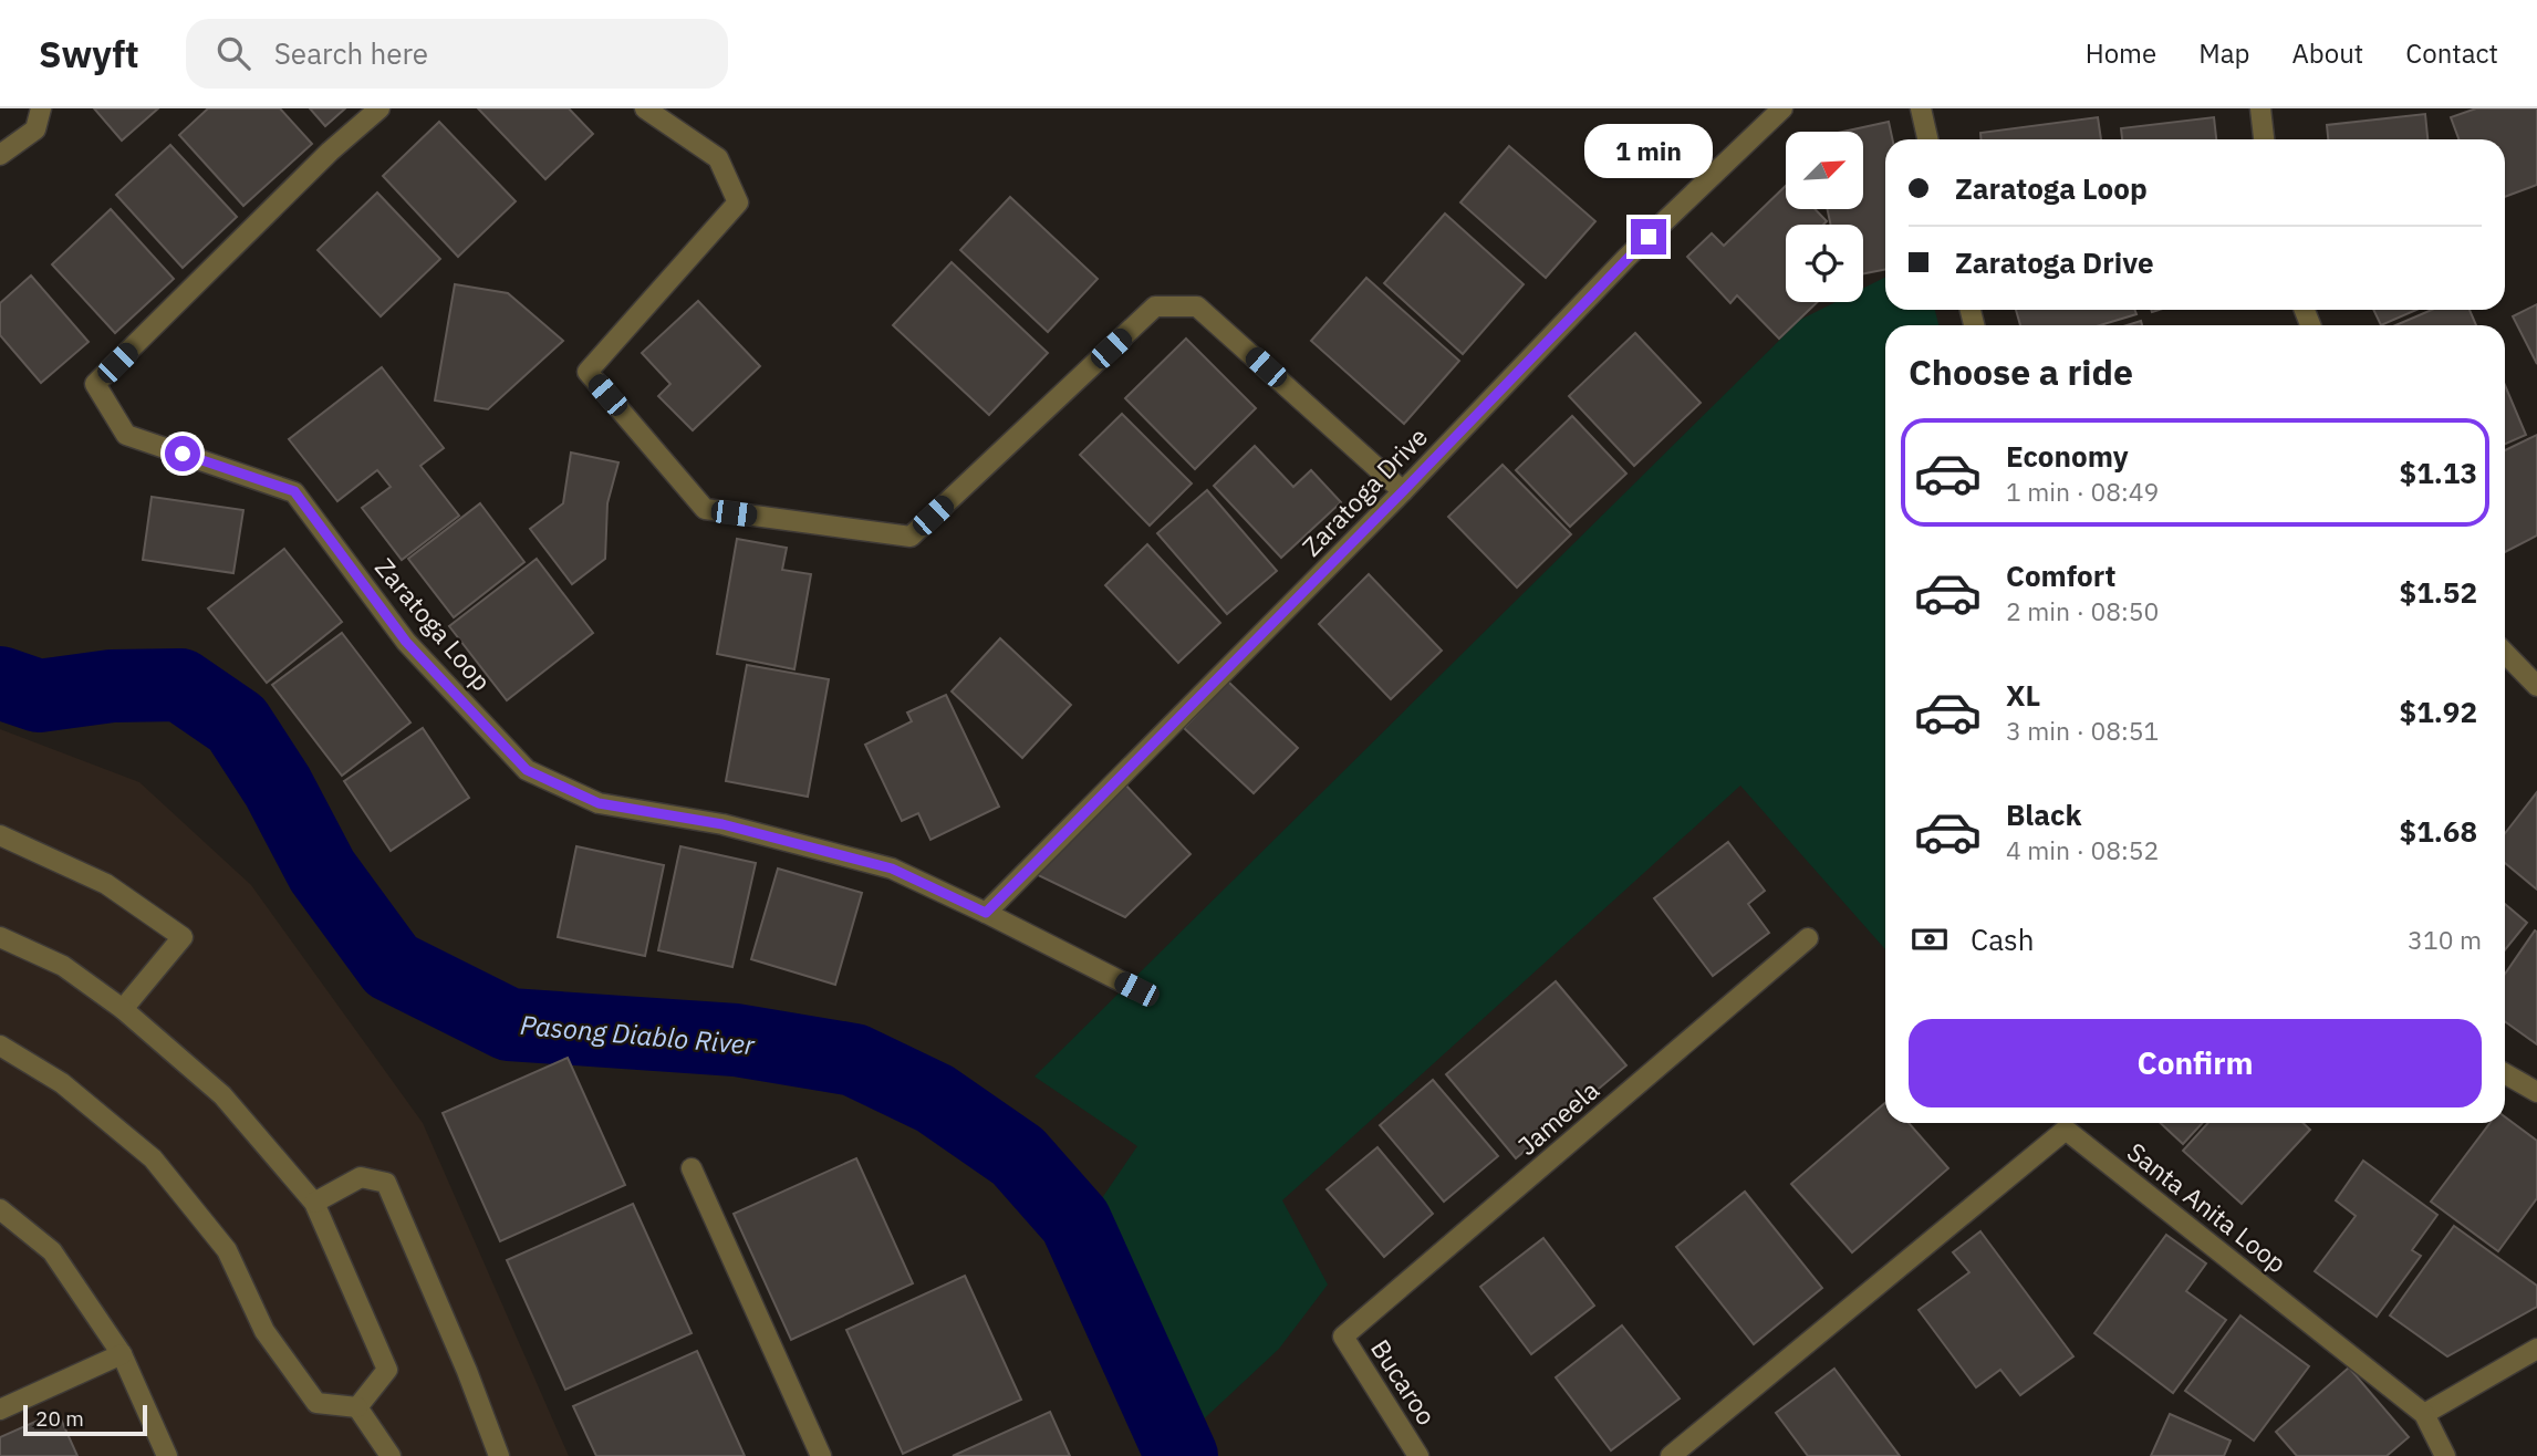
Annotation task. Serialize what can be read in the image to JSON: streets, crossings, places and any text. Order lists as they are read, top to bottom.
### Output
{
  "streets": {
    "street": [
      "Zaratoga Drive",
      "Zaratoga Loop",
      "Jameela",
      "Santa Anita Loop",
      "Bucaroo"
    ]
  },
  "crossings": [
    ["Zaratoga Drive", "Zaratoga Loop"],
    ["Jameela", "Bucaroo"]
  ],
  "water": ["Pasong Diablo River"],
  "scale_bar": "20 m",
  "north": "top right",
  "page": {
    "header": "Swyft",
    "search": "Search here",
    "nav": [
      "Home",
      "Map",
      "About",
      "Contact"
    ],
    "bubble": "1 min",
    "banner": ["Zaratoga Loop", "Zaratoga Drive"],
    "heading": "Choose a ride",
    "list": [
      {
        "name": "Economy",
        "note": "1 min · 08:49",
        "value": "$1.13"
      },
      {
        "name": "Comfort",
        "note": "2 min · 08:50",
        "value": "$1.52"
      },
      {
        "name": "XL",
        "note": "3 min · 08:51",
        "value": "$1.92"
      },
      {
        "name": "Black",
        "note": "4 min · 08:52",
        "value": "$1.68"
      }
    ],
    "pay": ["Cash", "310 m"],
    "buttons": "Confirm",
    "scale": "20 m"
  }
}
